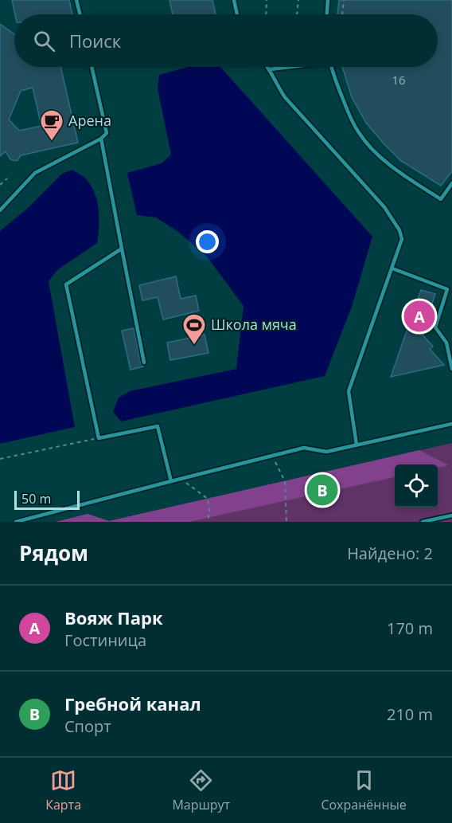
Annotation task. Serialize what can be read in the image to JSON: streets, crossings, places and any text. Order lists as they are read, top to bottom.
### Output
{
  "places": {
    "cafe": ["Арена"],
    "sports": ["Школа мяча"]
  },
  "house_numbers": ["16"],
  "scale_bar": "50 m",
  "page": {
    "search": "Поиск",
    "pins": ["A", "B"],
    "scale": "50 m",
    "heading": ["Рядом", "Найдено: 2"],
    "list": [
      {
        "mark": "A",
        "name": "Вояж Парк",
        "note": "Гостиница",
        "value": "170 m"
      },
      {
        "mark": "B",
        "name": "Гребной канал",
        "note": "Спорт",
        "value": "210 m"
      }
    ],
    "nav": ["Карта", "Маршрут", "Сохранённые"]
  }
}
